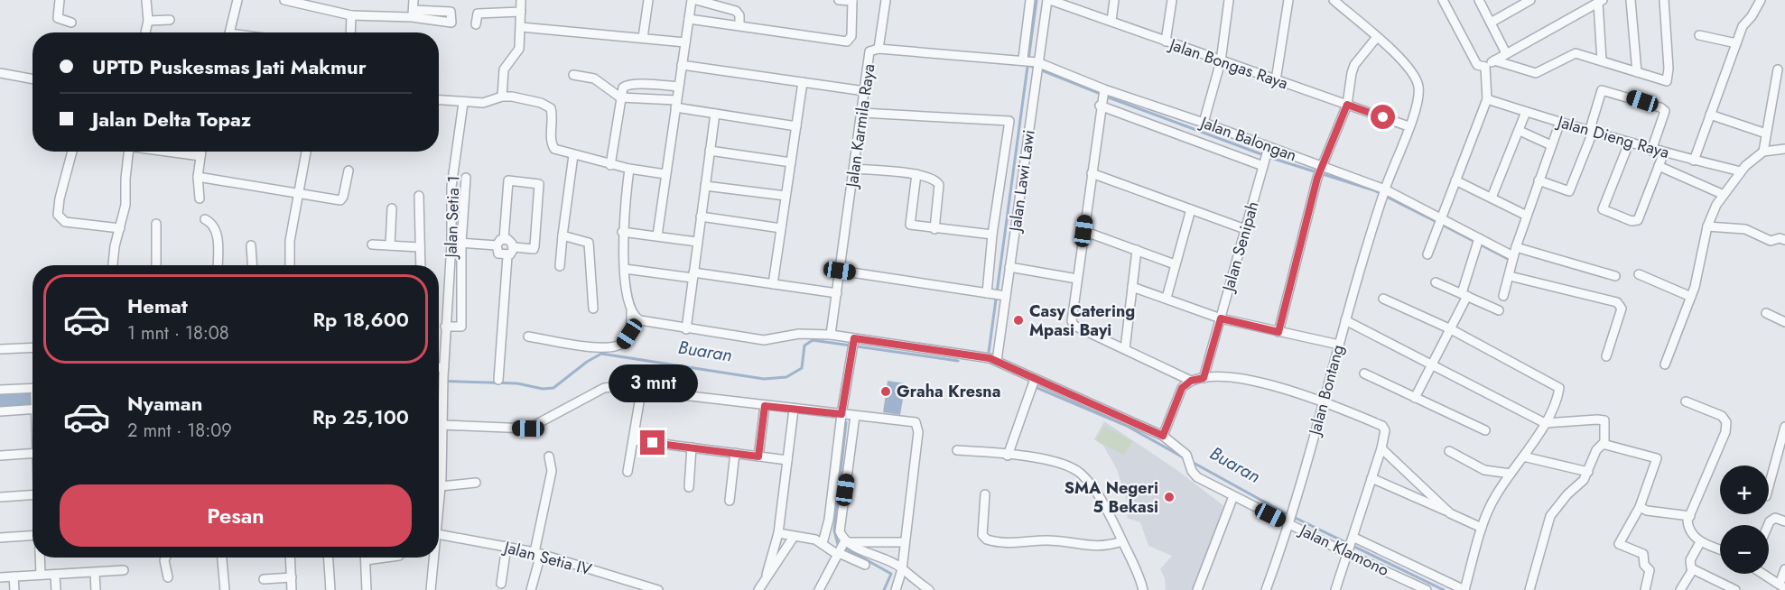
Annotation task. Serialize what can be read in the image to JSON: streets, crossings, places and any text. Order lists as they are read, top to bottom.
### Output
{
  "streets": {
    "street": [
      "Jalan Bongas Raya",
      "Jalan Karmila Raya",
      "Jalan Dieng Raya",
      "Jalan Balongan",
      "Jalan Lawi Lawi",
      "Jalan Setia 1",
      "Jalan Senipah",
      "Jalan Bontang",
      "Jalan Klamono",
      "Jalan Setia IV"
    ]
  },
  "crossings": [
    ["Jalan Bongas Raya", "Jalan Lawi Lawi"],
    ["Jalan Bongas Raya", "Jalan Bontang"],
    ["Jalan Karmila Raya", "Jalan Balongan"],
    ["Jalan Karmila Raya", "Jalan Lawi Lawi"],
    ["Jalan Karmila Raya", "Jalan Klamono"],
    ["Jalan Balongan", "Jalan Lawi Lawi"],
    ["Jalan Balongan", "Jalan Senipah"],
    ["Jalan Balongan", "Jalan Bontang"],
    ["Jalan Lawi Lawi", "Jalan Klamono"],
    ["Jalan Bontang", "Jalan Klamono"]
  ],
  "water": ["Buaran"],
  "places": ["Casy Catering Mpasi Bayi", "Graha Kresna", "SMA Negeri 5 Bekasi"],
  "page": {
    "banner": ["UPTD Puskesmas Jati Makmur", "Jalan Delta Topaz"],
    "list": [
      {
        "name": "Hemat",
        "note": "1 mnt · 18:08",
        "value": "Rp 18,600"
      },
      {
        "name": "Nyaman",
        "note": "2 mnt · 18:09",
        "value": "Rp 25,100"
      }
    ],
    "bubble": "3 mnt",
    "map_buttons": ["+", "−"],
    "buttons": "Pesan"
  }
}
